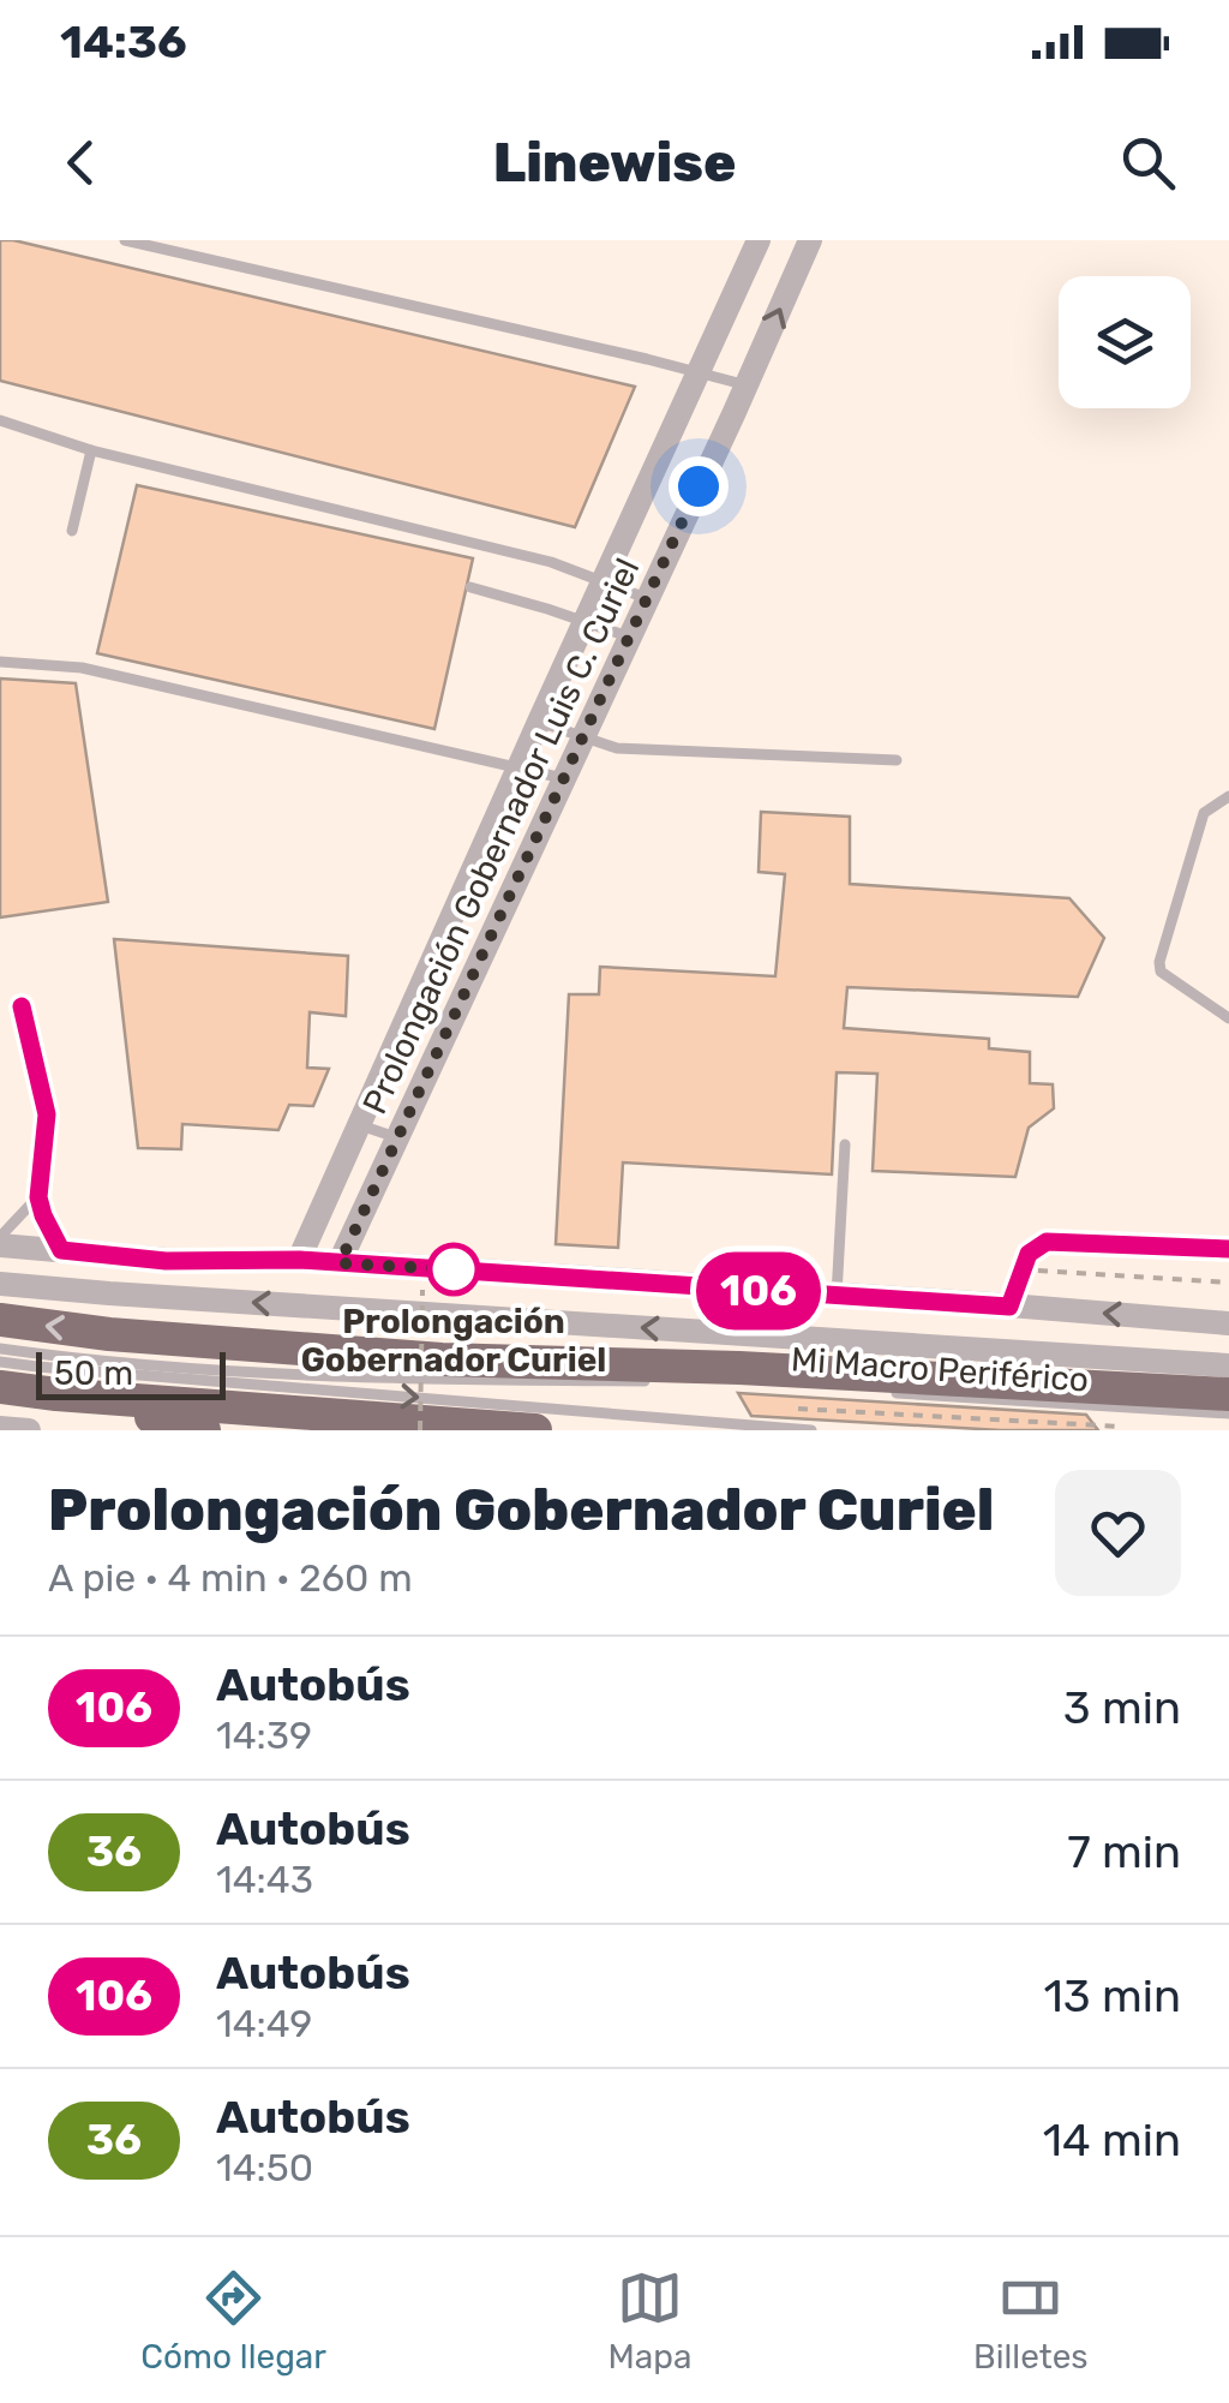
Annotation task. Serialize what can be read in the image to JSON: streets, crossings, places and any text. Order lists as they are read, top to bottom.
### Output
{
  "streets": {
    "street": ["Prolongación Gobernador Luis C. Curiel"],
    "lane": ["Mi Macro Periférico"]
  },
  "places": ["Prolongación Gobernador Curiel"],
  "lines": ["bus line 106"],
  "scale_bar": "50 m",
  "page": {
    "status": "14:36",
    "header": "Linewise",
    "on_map": "106",
    "scale": "50 m",
    "heading": ["Prolongación Gobernador Curiel", "A pie · 4 min · 260 m"],
    "list": [
      {
        "mark": "106",
        "name": "Autobús",
        "note": "14:39",
        "value": "3 min"
      },
      {
        "mark": "36",
        "name": "Autobús",
        "note": "14:43",
        "value": "7 min"
      },
      {
        "mark": "106",
        "name": "Autobús",
        "note": "14:49",
        "value": "13 min"
      },
      {
        "mark": "36",
        "name": "Autobús",
        "note": "14:50",
        "value": "14 min"
      }
    ],
    "tabs": ["Cómo llegar", "Mapa", "Billetes"]
  }
}
